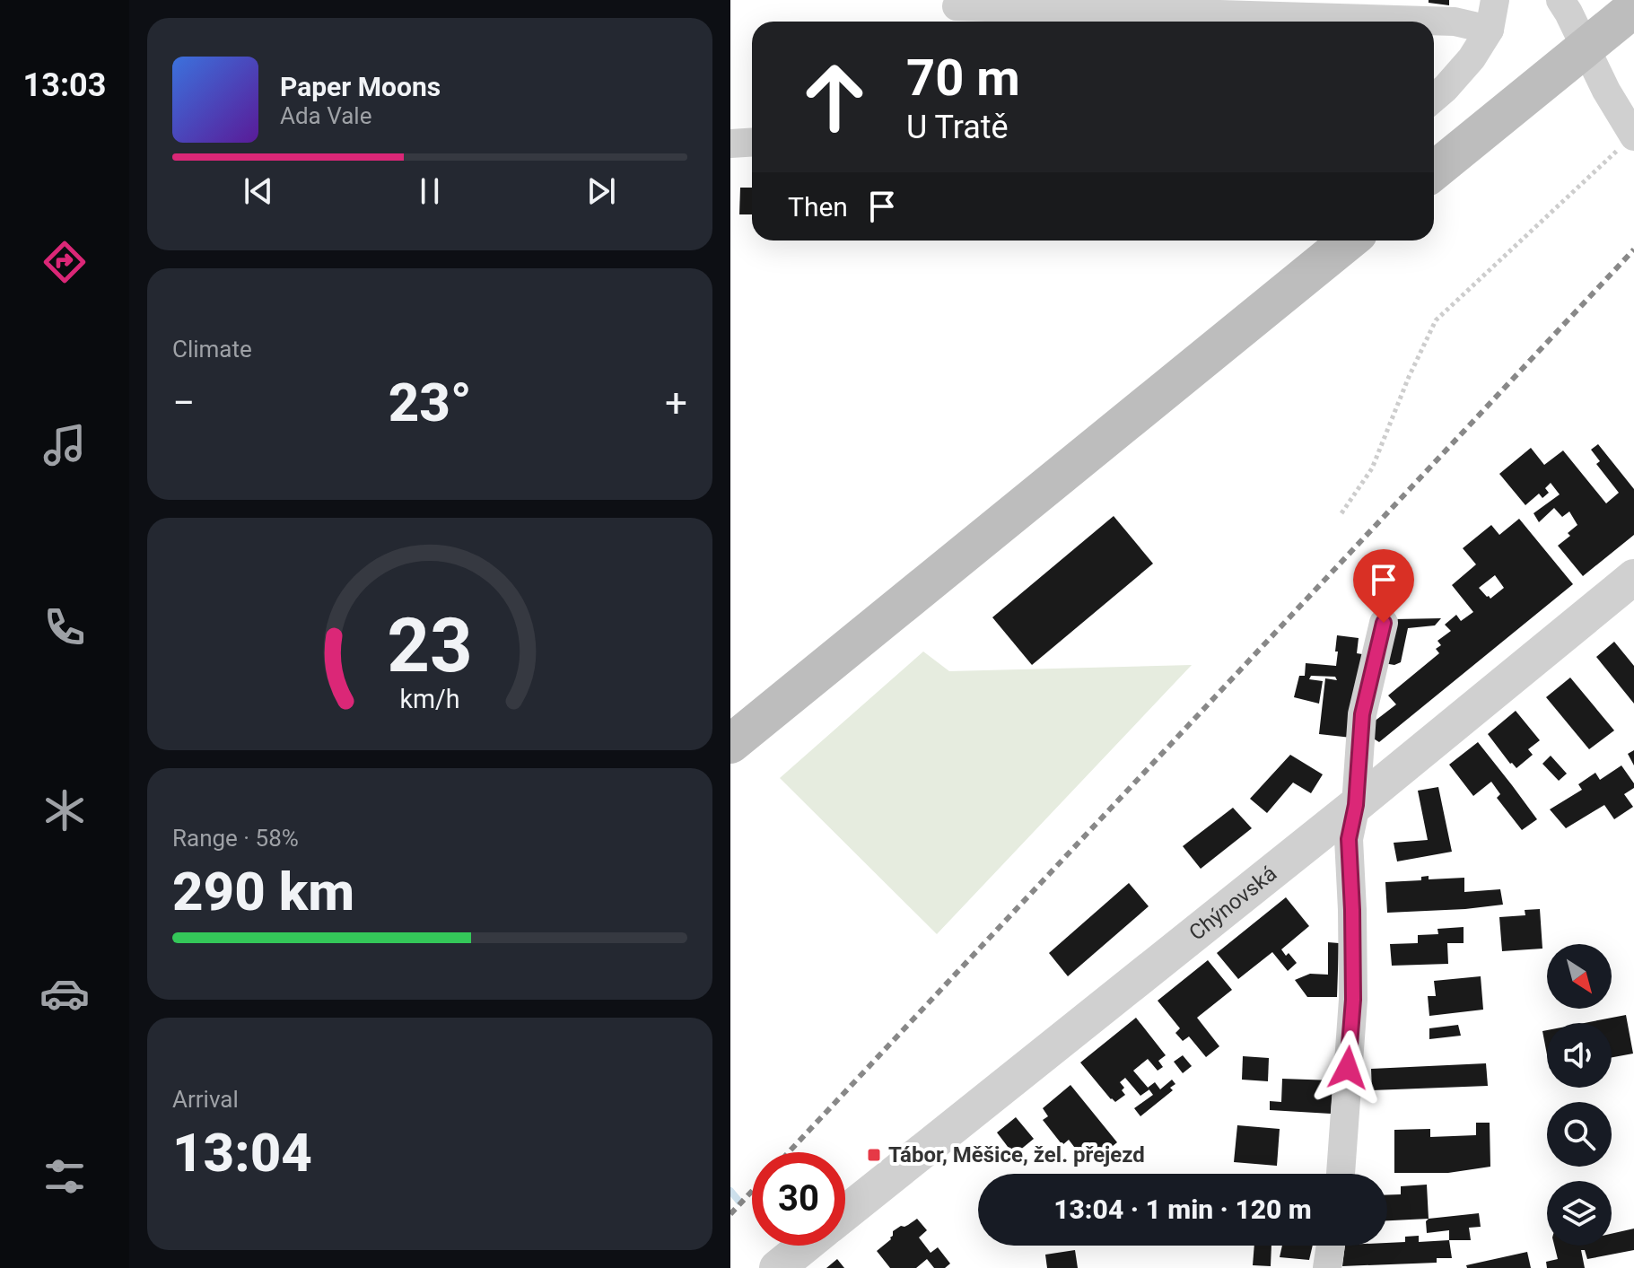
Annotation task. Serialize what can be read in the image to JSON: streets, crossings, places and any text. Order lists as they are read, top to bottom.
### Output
{
  "streets": {
    "street": ["Chýnovská"]
  },
  "places": {
    "transit": ["Tábor, Měšice, žel. přejezd"]
  },
  "north": "bottom right",
  "page": {
    "tabs": "13:03",
    "turn": ["70 m", "U Tratě"],
    "song": ["Paper Moons", "Ada Vale"],
    "then": "Then",
    "tile": [
      "Climate",
      ["Range · 58%", "290 km"],
      ["Arrival", "13:04"]
    ],
    "heat": ["−", "23°", "+"],
    "limit": "30",
    "trip": "13:04 · 1 min · 120 m",
    "gauge": ["23", "km/h"]
  }
}
